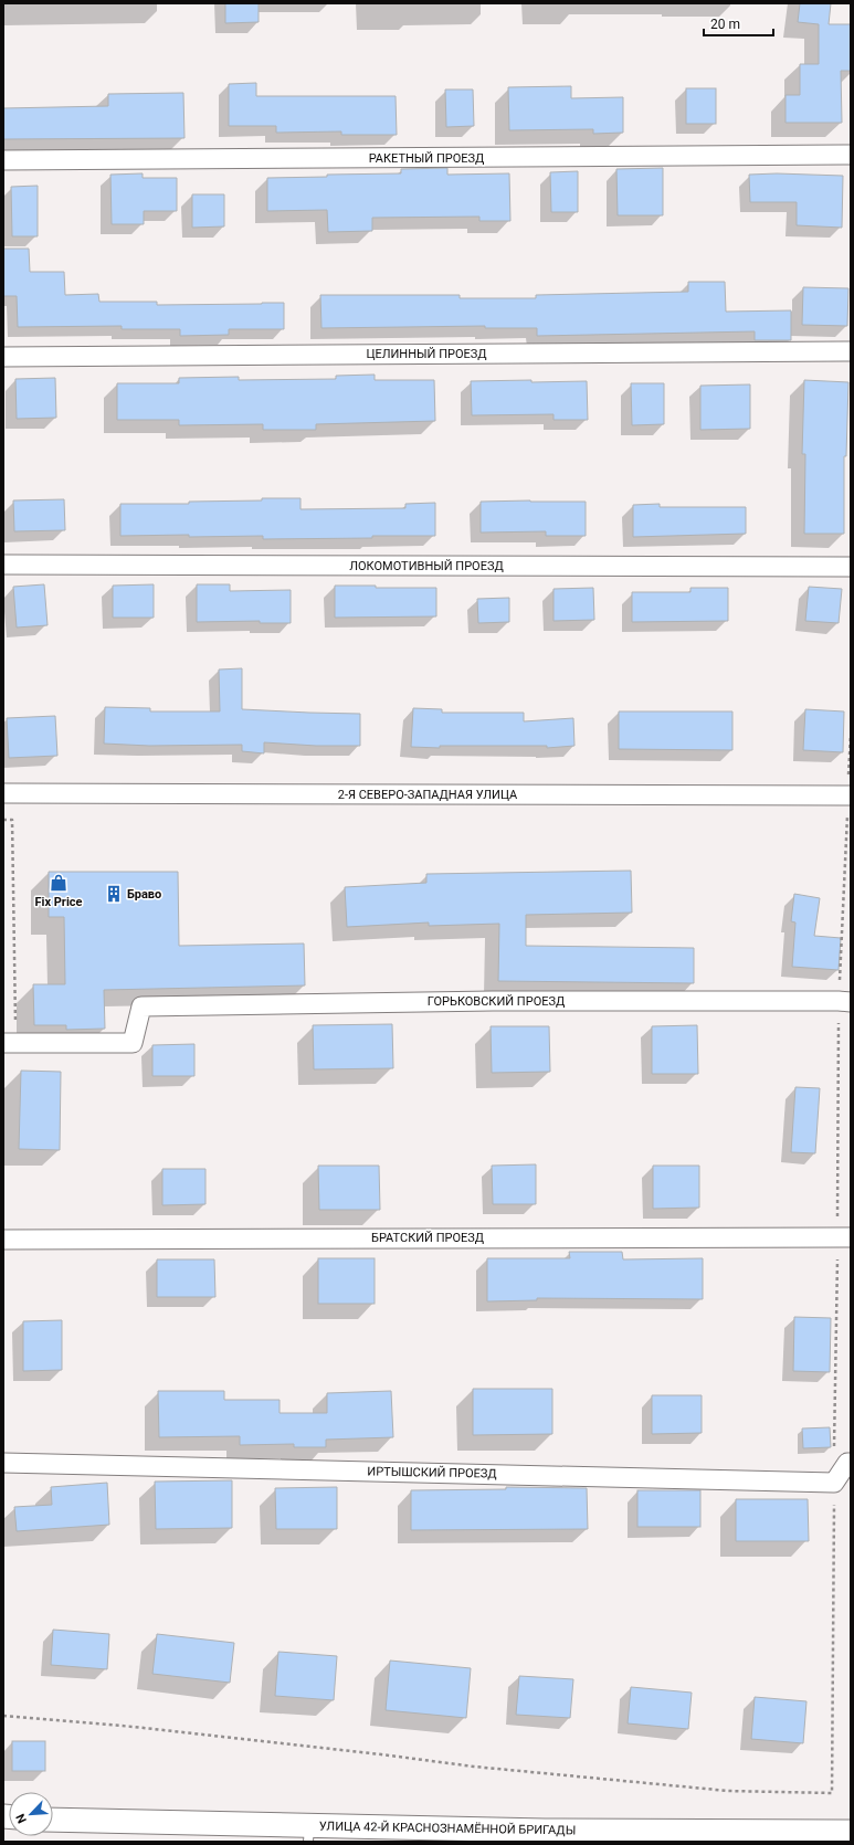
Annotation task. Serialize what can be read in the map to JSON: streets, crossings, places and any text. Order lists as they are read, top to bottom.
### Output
{
  "streets": {
    "street": [
      "РАКЕТНЫЙ ПРОЕЗД",
      "ЦЕЛИННЫЙ ПРОЕЗД",
      "ЛОКОМОТИВНЫЙ ПРОЕЗД",
      "2-Я СЕВЕРО-ЗАПАДНАЯ УЛИЦА",
      "ГОРЬКОВСКИЙ ПРОЕЗД",
      "БРАТСКИЙ ПРОЕЗД",
      "ИРТЫШСКИЙ ПРОЕЗД",
      "УЛИЦА 42-Й КРАСНОЗНАМЁННОЙ БРИГАДЫ"
    ]
  },
  "places": {
    "shop": ["Fix Price"],
    "building": ["Браво"]
  },
  "scale_bar": "20 m",
  "north": "bottom left"
}
